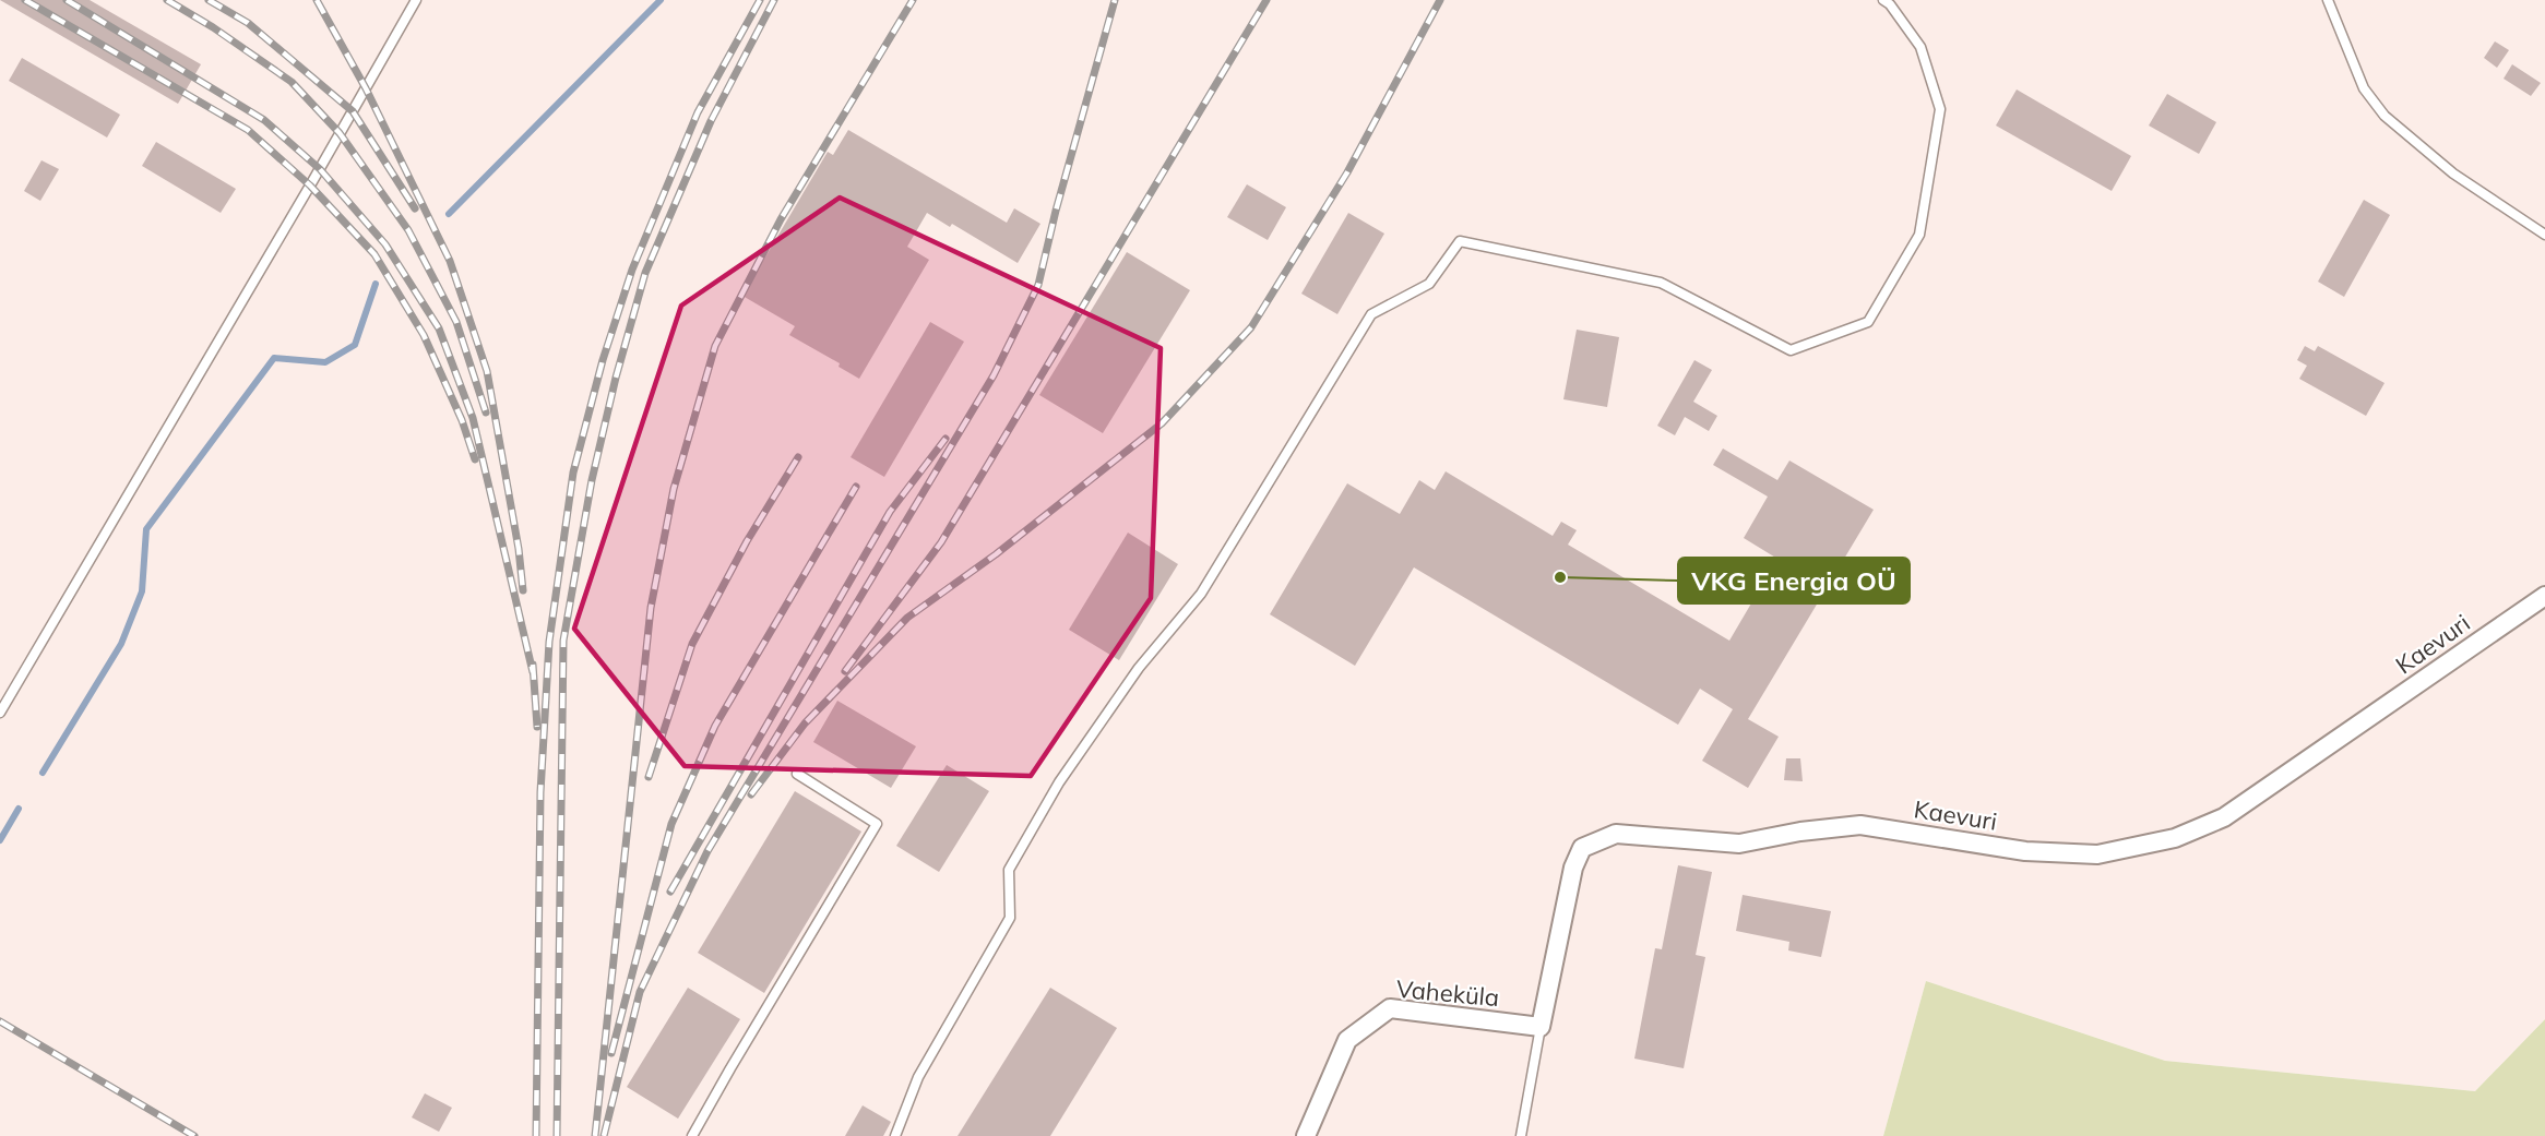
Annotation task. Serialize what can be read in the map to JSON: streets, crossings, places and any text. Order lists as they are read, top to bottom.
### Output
{
  "streets": {
    "street": ["Kaevuri", "Vaheküla"]
  },
  "crossings": [
    ["Kaevuri", "Vaheküla"]
  ],
  "places": ["VKG Energia OÜ"]
}
